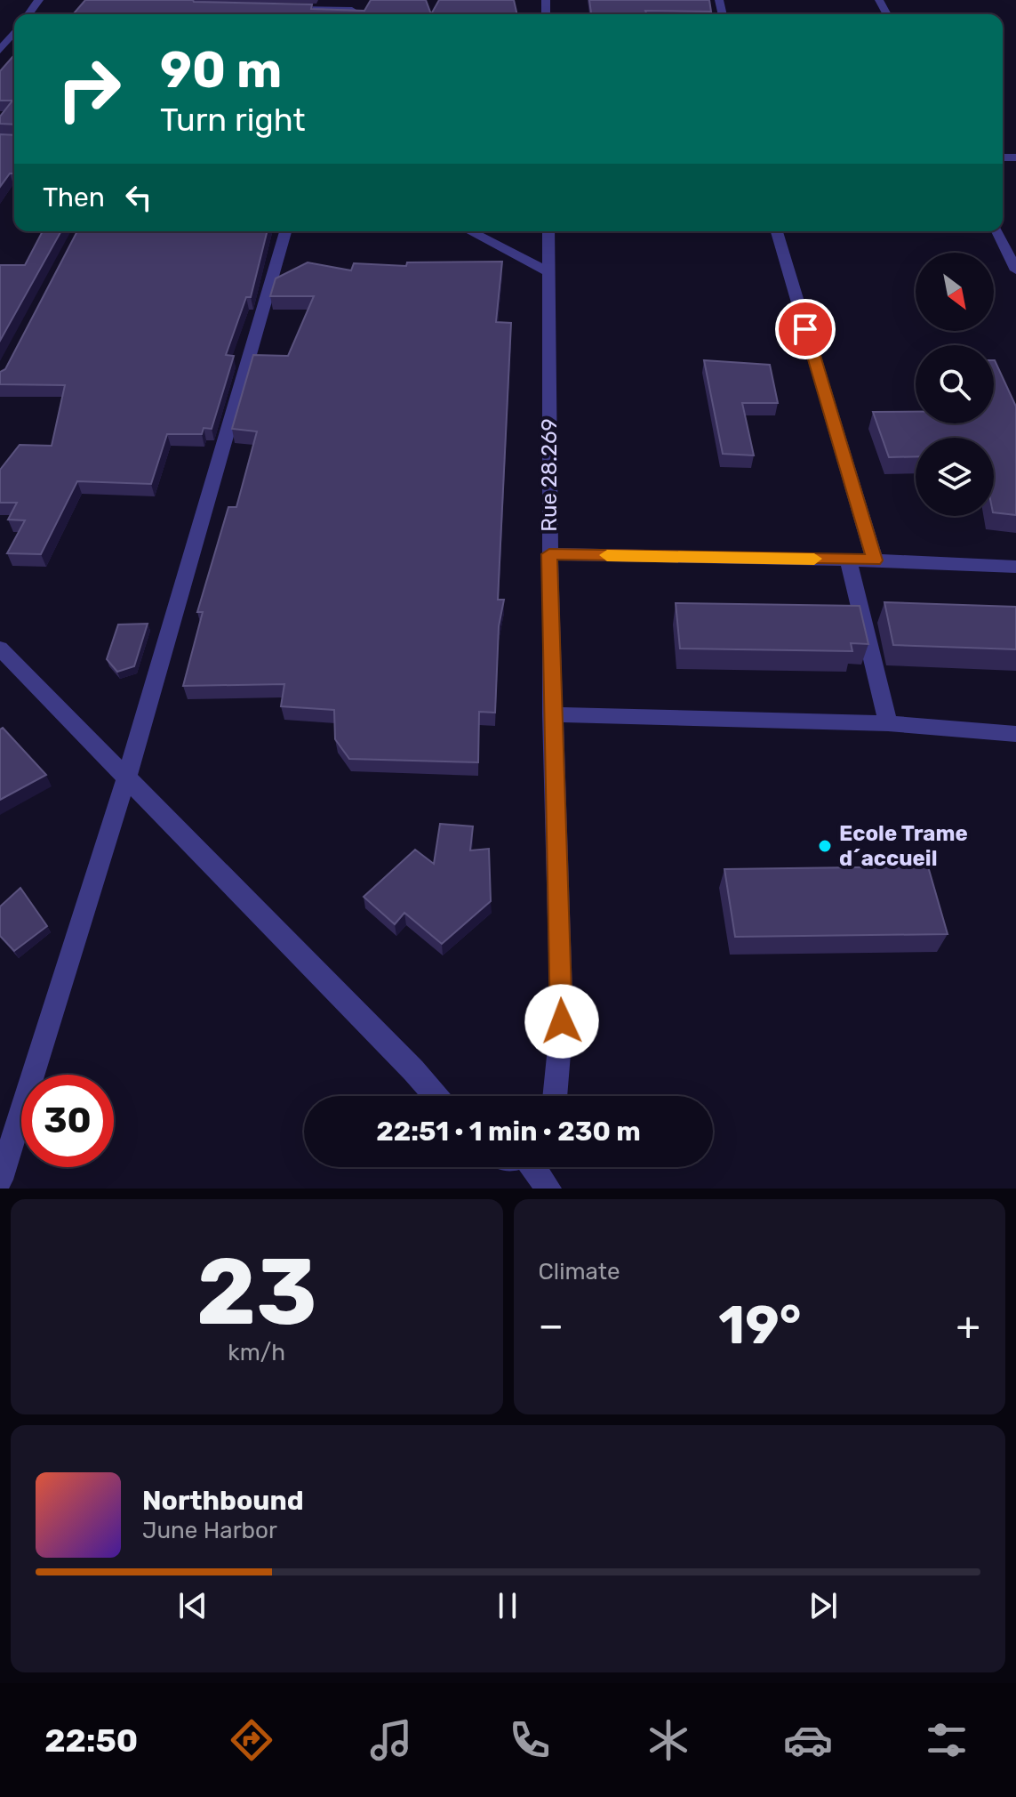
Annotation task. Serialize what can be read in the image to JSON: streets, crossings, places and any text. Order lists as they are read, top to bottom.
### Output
{
  "streets": {
    "street": ["Rue 28.269"]
  },
  "places": ["Ecole Trame d´accueil"],
  "north": "bottom right",
  "page": {
    "turn": ["90 m", "Turn right"],
    "then": "Then",
    "limit": "30",
    "trip": "22:51 · 1 min · 230 m",
    "tile": [
      ["23", "km/h"],
      "Climate"
    ],
    "heat": ["−", "19°", "+"],
    "song": ["Northbound", "June Harbor"],
    "tabs": "22:50"
  }
}
